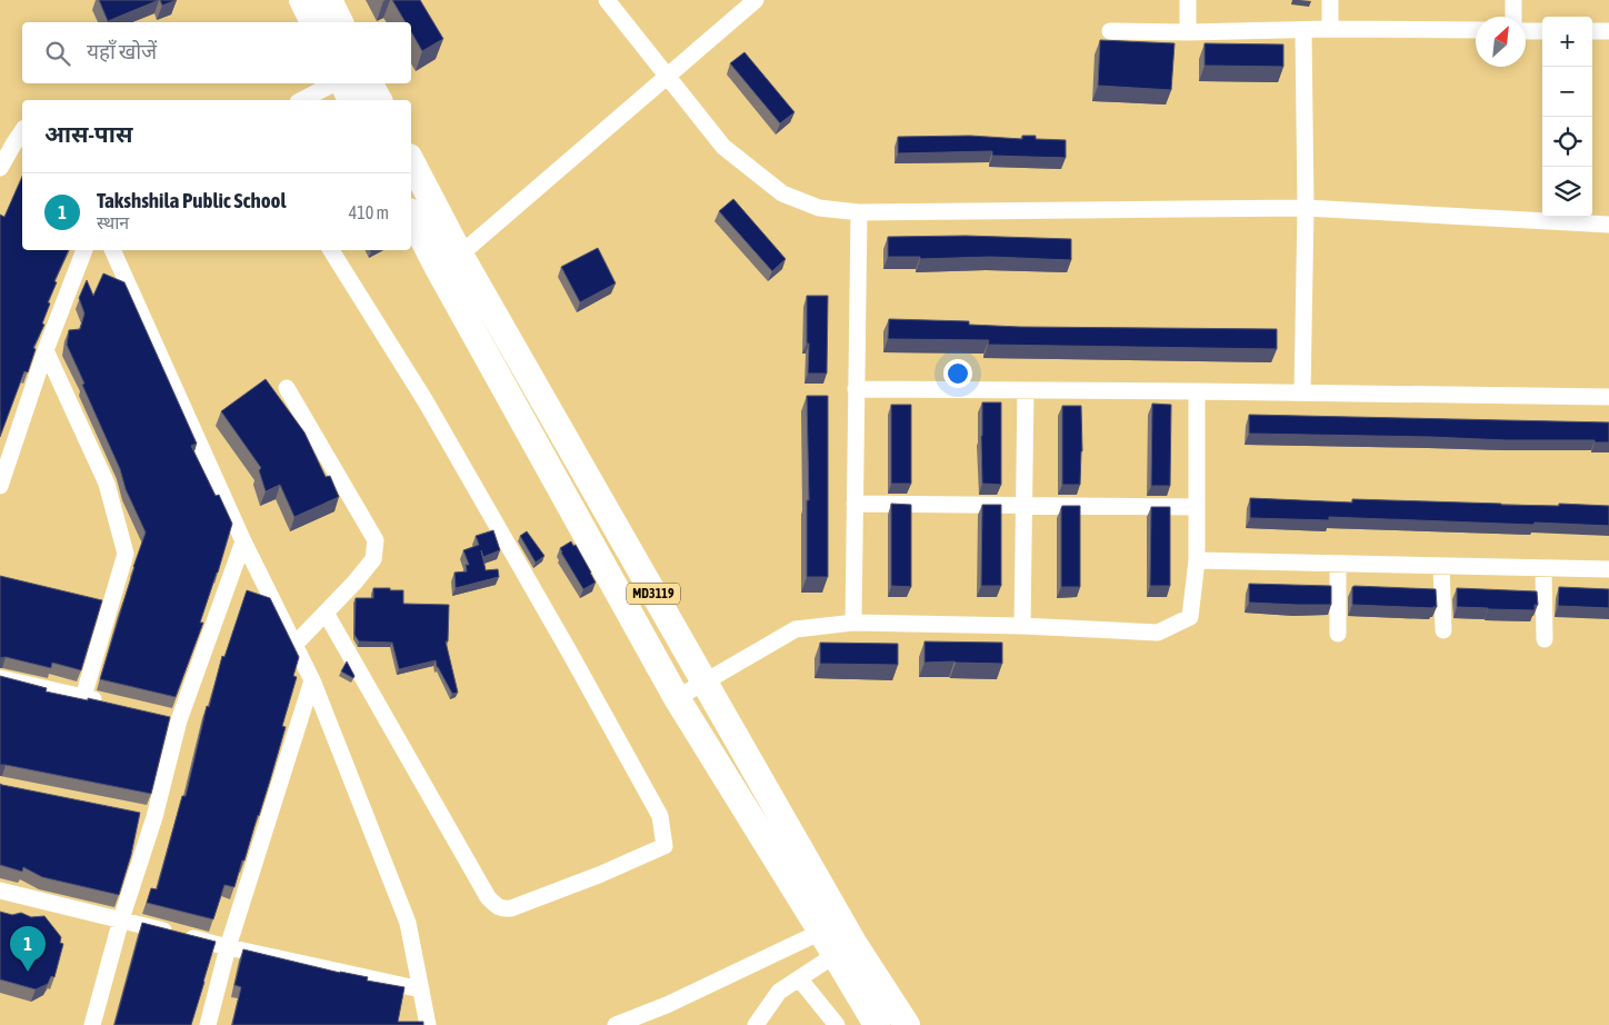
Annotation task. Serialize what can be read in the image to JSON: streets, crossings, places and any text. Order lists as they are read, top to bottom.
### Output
{
  "streets": {
    "main road": ["MD3119"]
  },
  "north": "top right",
  "page": {
    "map_buttons": ["+", "−"],
    "search": "यहाँ खोजें",
    "heading": "आस-पास",
    "list": [
      {
        "mark": "1",
        "name": "Takshshila Public School",
        "note": "स्थान",
        "value": "410 m"
      }
    ],
    "pins": "1"
  }
}
